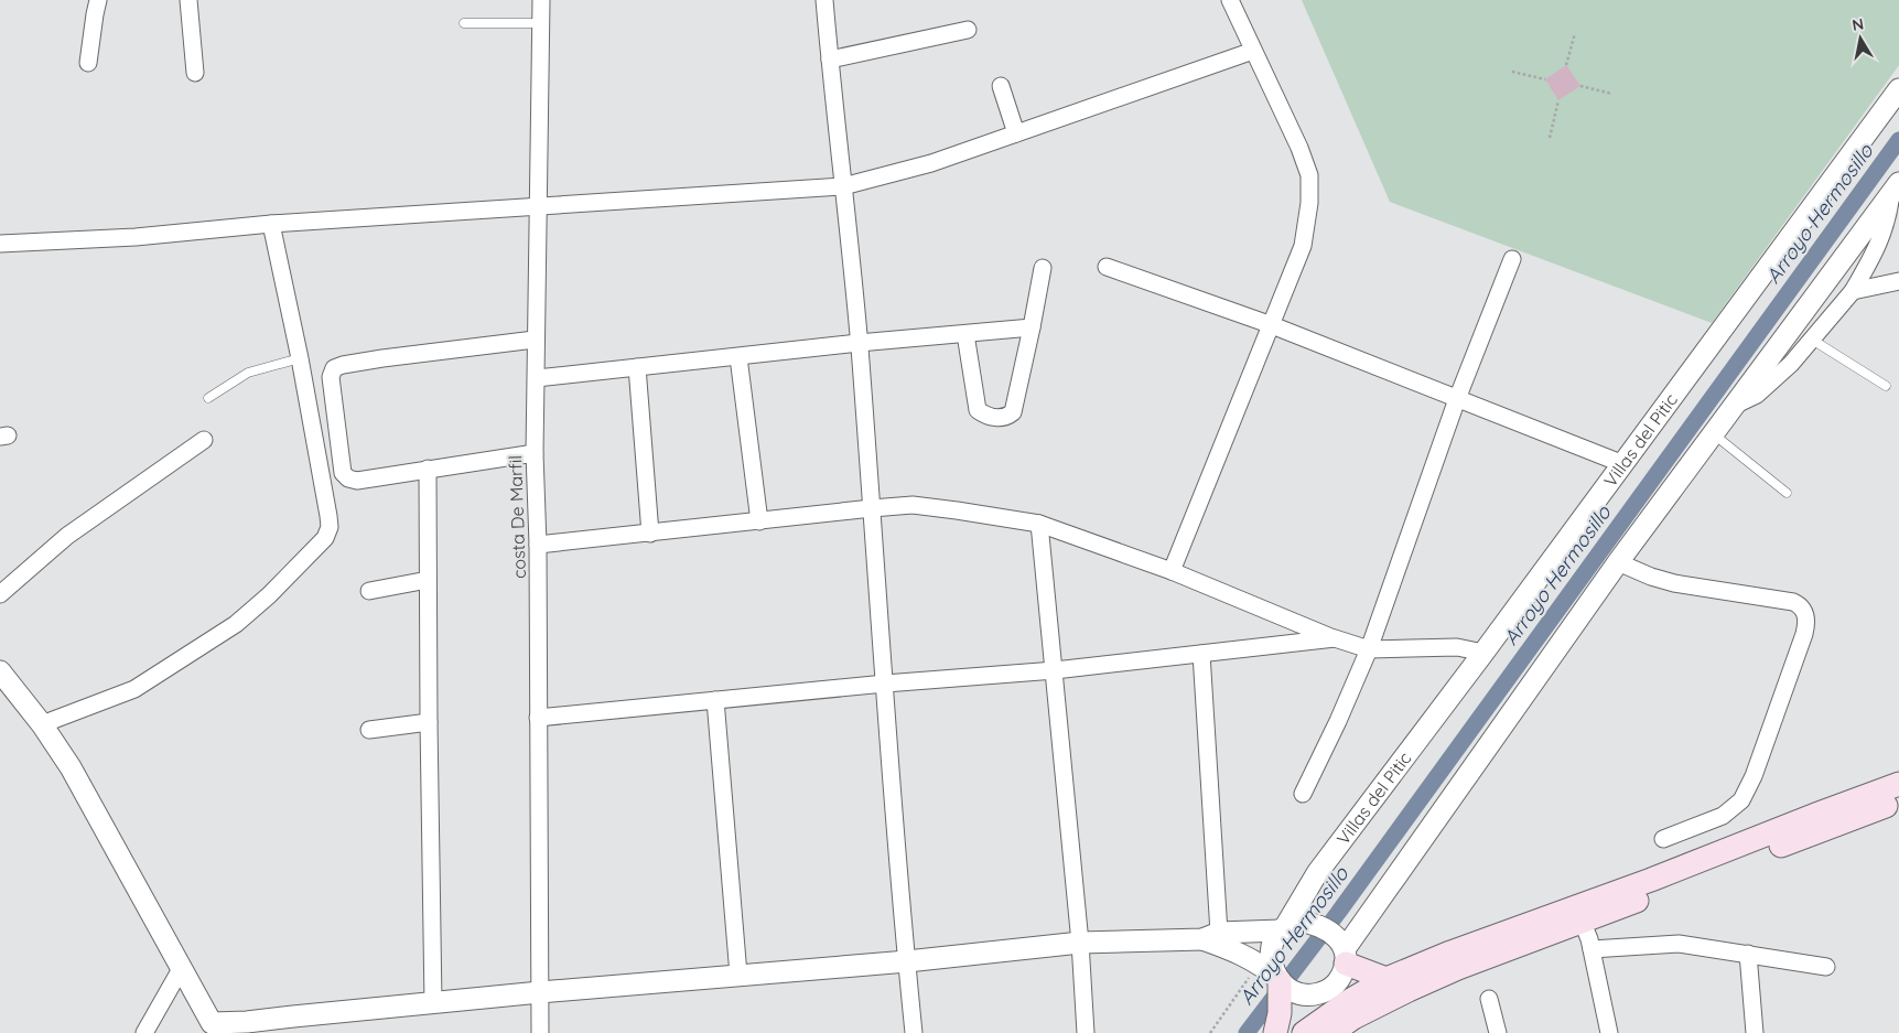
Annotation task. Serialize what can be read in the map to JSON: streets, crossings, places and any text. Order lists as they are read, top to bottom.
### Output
{
  "streets": {
    "street": ["Villas del Pitic", "costa De Marfil"]
  },
  "water": ["Arroyo Hermosillo"],
  "north": "top"
}
